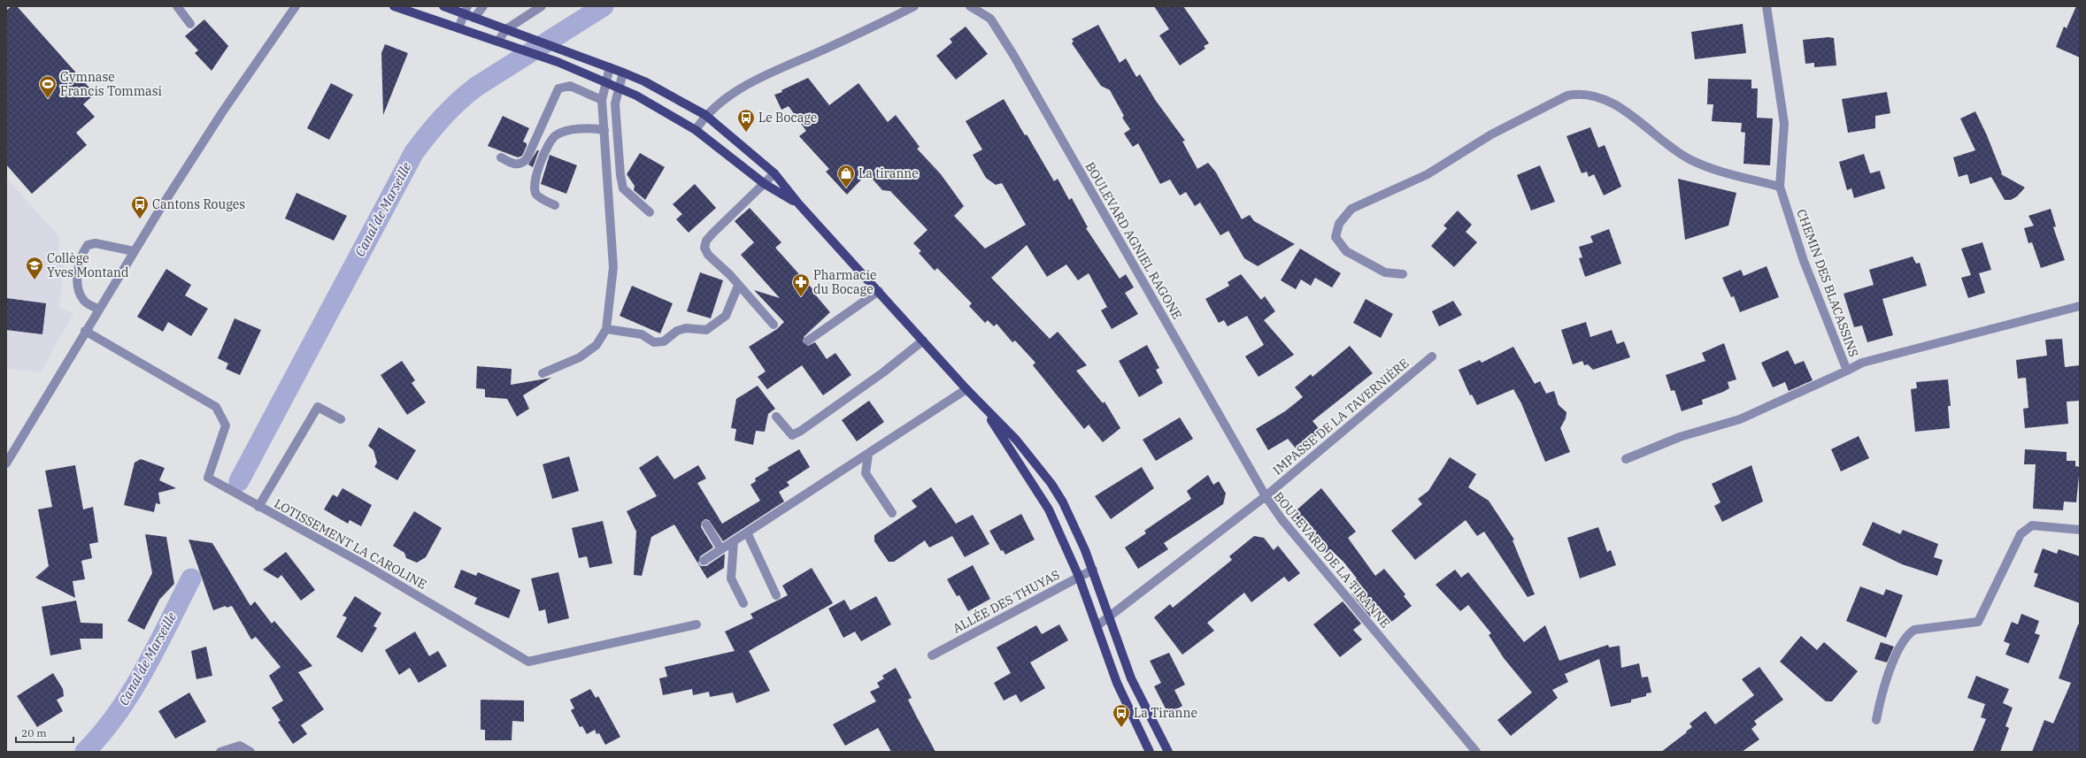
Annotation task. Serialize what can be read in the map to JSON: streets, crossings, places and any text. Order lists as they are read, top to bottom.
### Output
{
  "streets": {
    "street": [
      "BOULEVARD AGNIEL RAGONE",
      "CHEMIN DES BLACASSINS",
      "IMPASSE DE LA TAVERNIÈRE",
      "LOTISSEMENT LA CAROLINE",
      "BOULEVARD DE LA TIRANNE",
      "ALLÉE DES THUYAS"
    ]
  },
  "crossings": [
    ["BOULEVARD AGNIEL RAGONE", "IMPASSE DE LA TAVERNIÈRE"],
    ["BOULEVARD AGNIEL RAGONE", "BOULEVARD DE LA TIRANNE"],
    ["IMPASSE DE LA TAVERNIÈRE", "BOULEVARD DE LA TIRANNE"]
  ],
  "water": ["Canal de Marseille"],
  "places": {
    "sports": ["Gymnase Francis Tommasi"],
    "bus stop": ["Le Bocage", "Cantons Rouges", "La Tiranne"],
    "shop": ["La tiranne"],
    "school or university": ["Collège Yves Montand"],
    "pharmacy": ["Pharmacie du Bocage"]
  },
  "scale_bar": "20 m"
}
